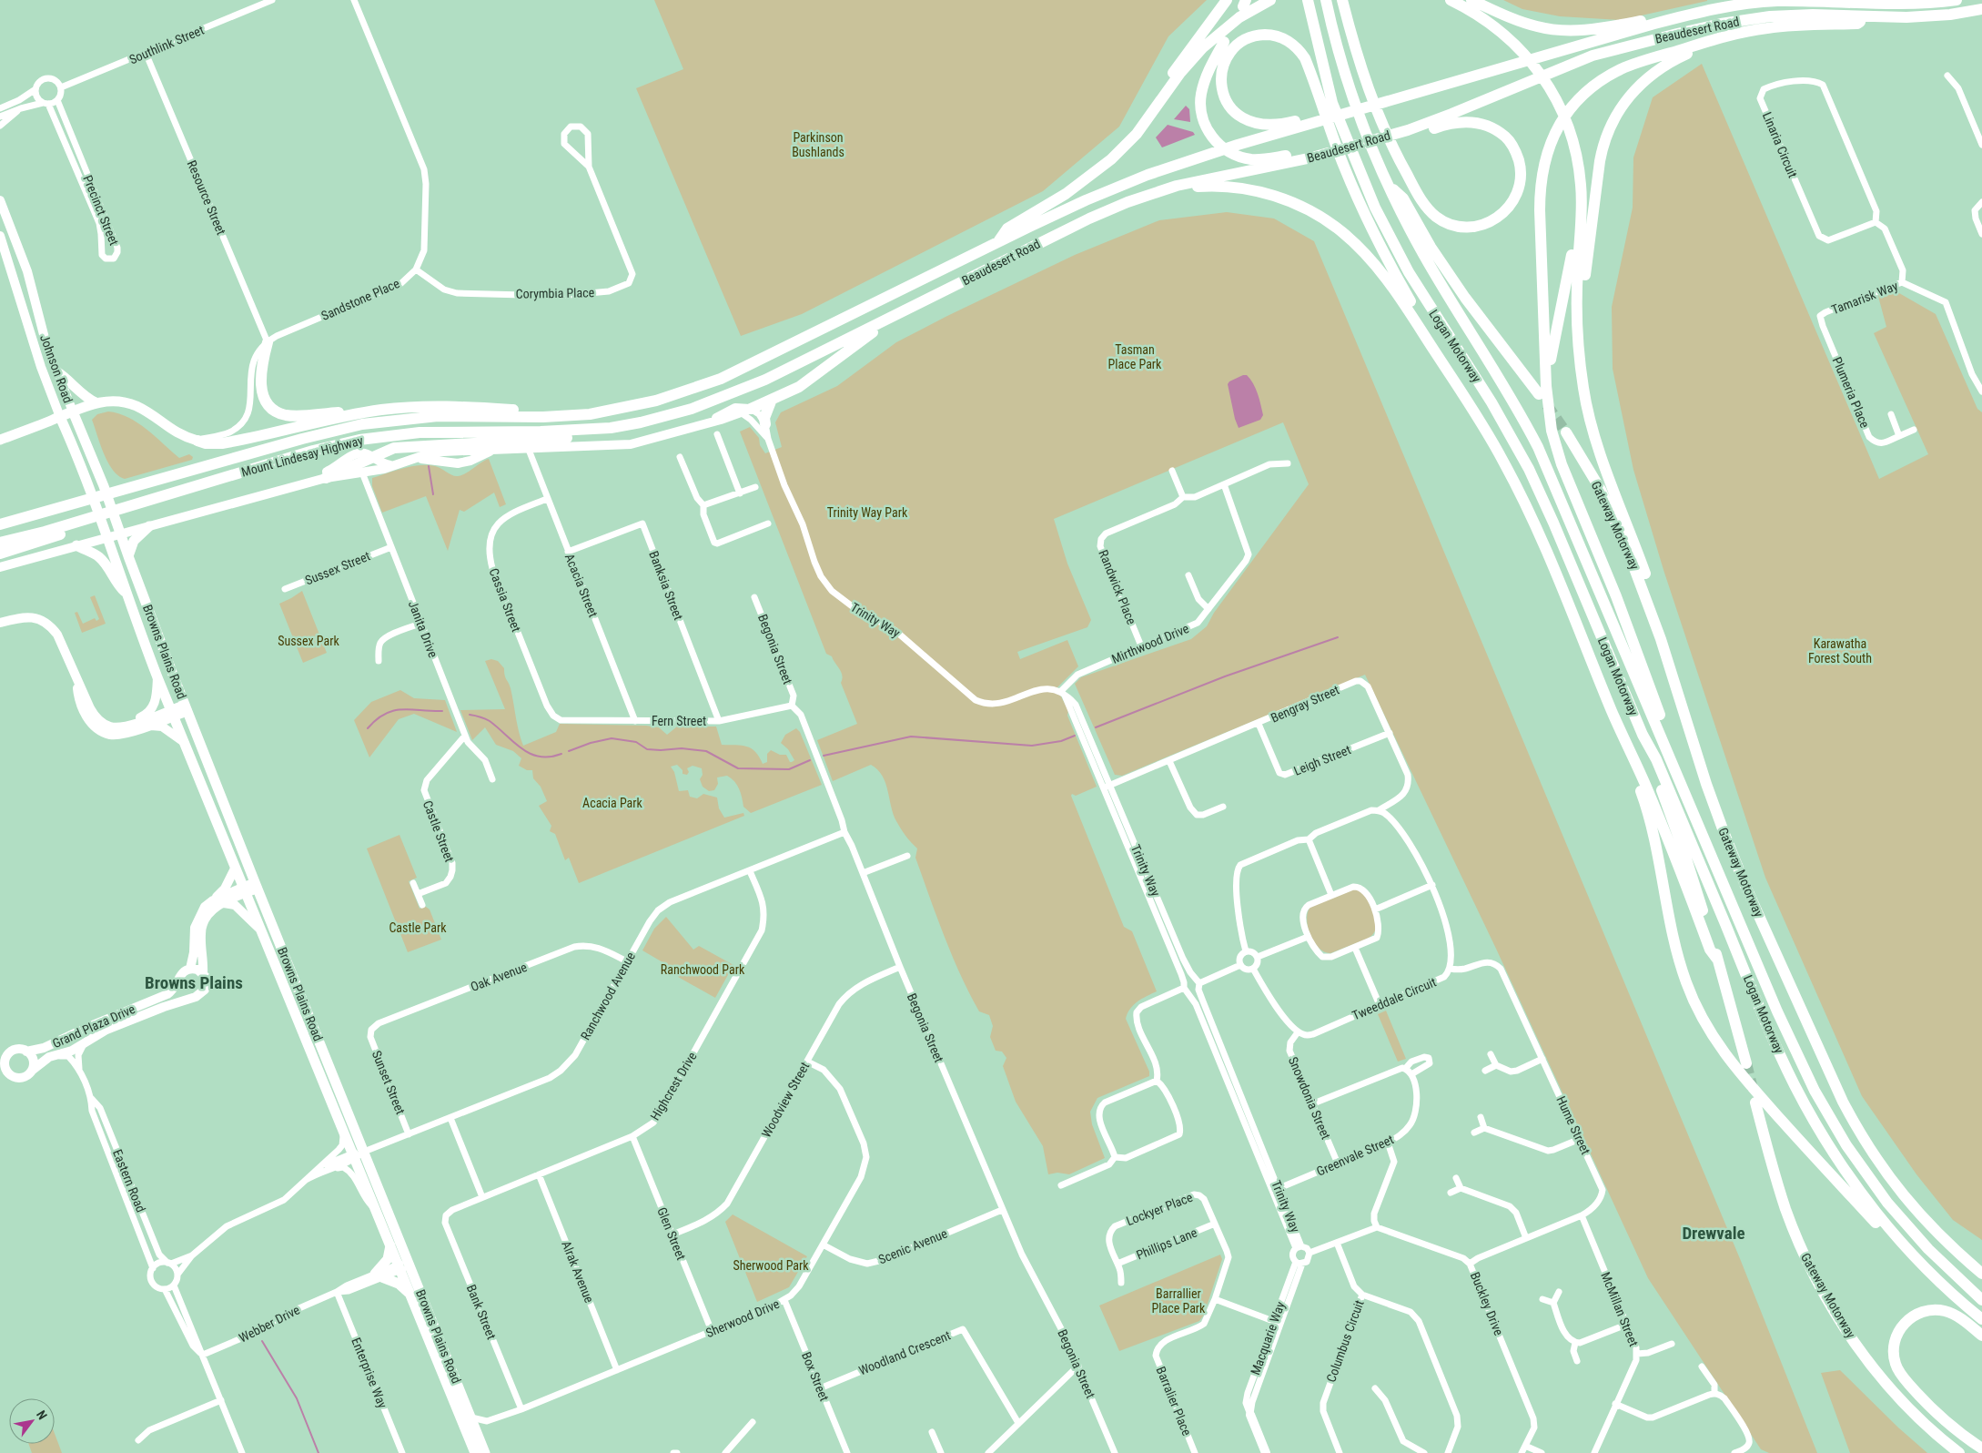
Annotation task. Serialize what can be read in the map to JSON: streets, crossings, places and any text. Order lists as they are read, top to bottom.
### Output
{
  "streets": {
    "highway": [
      "Beaudesert Road",
      "Logan Motorway",
      "Mount Lindesay Highway",
      "Gateway Motorway"
    ],
    "main road": ["Johnson Road", "Browns Plains Road"],
    "street": [
      "Southlink Street",
      "Linaria Circuit",
      "Resource Street",
      "Precinct Street",
      "Corymbia Place",
      "Tamarisk Way",
      "Sandstone Place",
      "Plumeria Place",
      "Sussex Street",
      "Acacia Street",
      "Banksia Street",
      "Randwick Place",
      "Cassia Street",
      "Trinity Way",
      "Janita Drive",
      "Mirthwood Drive",
      "Begonia Street",
      "Bengray Street",
      "Fern Street",
      "Leigh Street",
      "Castle Street",
      "Oak Avenue",
      "Ranchwood Avenue",
      "Tweeddale Circuit",
      "Grand Plaza Drive",
      "Sunset Street",
      "Highcrest Drive",
      "Snowdonia Street",
      "Woodview Street",
      "Hume Street",
      "Greenvale Street",
      "Eastern Road",
      "Lockyer Place",
      "Glen Street",
      "Phillips Lane",
      "Scenic Avenue",
      "Alrak Avenue",
      "Buckley Drive",
      "McMillan Street",
      "Bank Street",
      "Sherwood Drive",
      "Webber Drive",
      "Macquarie Way",
      "Columbus Circuit",
      "Woodland Crescent",
      "Enterprise Way",
      "Box Street",
      "Barralier Place"
    ]
  },
  "crossings": [
    ["Beaudesert Road", "Mount Lindesay Highway"],
    ["Southlink Street", "Resource Street"],
    ["Southlink Street", "Precinct Street"],
    ["Linaria Circuit", "Tamarisk Way"],
    ["Resource Street", "Sandstone Place"],
    ["Corymbia Place", "Sandstone Place"],
    ["Tamarisk Way", "Plumeria Place"],
    ["Johnson Road", "Mount Lindesay Highway"],
    ["Johnson Road", "Browns Plains Road"],
    ["Mount Lindesay Highway", "Acacia Street"],
    ["Mount Lindesay Highway", "Trinity Way"],
    ["Mount Lindesay Highway", "Janita Drive"],
    ["Mount Lindesay Highway", "Browns Plains Road"],
    ["Sussex Street", "Janita Drive"],
    ["Acacia Street", "Banksia Street"],
    ["Acacia Street", "Cassia Street"],
    ["Acacia Street", "Fern Street"],
    ["Banksia Street", "Fern Street"],
    ["Randwick Place", "Mirthwood Drive"],
    ["Cassia Street", "Fern Street"],
    ["Trinity Way", "Mirthwood Drive"],
    ["Trinity Way", "Bengray Street"],
    ["Trinity Way", "Greenvale Street"],
    ["Trinity Way", "Macquarie Way"],
    ["Janita Drive", "Castle Street"],
    ["Begonia Street", "Fern Street"],
    ["Begonia Street", "Ranchwood Avenue"],
    ["Begonia Street", "Woodview Street"],
    ["Begonia Street", "Scenic Avenue"],
    ["Browns Plains Road", "Ranchwood Avenue"],
    ["Browns Plains Road", "Webber Drive"],
    ["Bengray Street", "Leigh Street"],
    ["Bengray Street", "Tweeddale Circuit"],
    ["Oak Avenue", "Ranchwood Avenue"],
    ["Oak Avenue", "Sunset Street"],
    ["Ranchwood Avenue", "Sunset Street"],
    ["Ranchwood Avenue", "Highcrest Drive"],
    ["Tweeddale Circuit", "Snowdonia Street"],
    ["Tweeddale Circuit", "Hume Street"],
    ["Grand Plaza Drive", "Eastern Road"],
    ["Highcrest Drive", "Glen Street"],
    ["Highcrest Drive", "Alrak Avenue"],
    ["Highcrest Drive", "Bank Street"],
    ["Snowdonia Street", "Greenvale Street"],
    ["Woodview Street", "Glen Street"],
    ["Woodview Street", "Sherwood Drive"],
    ["Hume Street", "Buckley Drive"],
    ["Hume Street", "McMillan Street"],
    ["Lockyer Place", "Phillips Lane"],
    ["Lockyer Place", "Barralier Place"],
    ["Glen Street", "Sherwood Drive"],
    ["Scenic Avenue", "Sherwood Drive"],
    ["Alrak Avenue", "Sherwood Drive"],
    ["Bank Street", "Sherwood Drive"],
    ["Sherwood Drive", "Box Street"],
    ["Webber Drive", "Enterprise Way"],
    ["Woodland Crescent", "Box Street"]
  ],
  "districts": ["Browns Plains", "Drewvale"],
  "parks": [
    "Parkinson Bushlands",
    "Tasman Place Park",
    "Trinity Way Park",
    "Sussex Park",
    "Karawatha Forest South",
    "Acacia Park",
    "Castle Park",
    "Ranchwood Park",
    "Sherwood Park",
    "Barrallier Place Park"
  ],
  "north": "top right"
}
